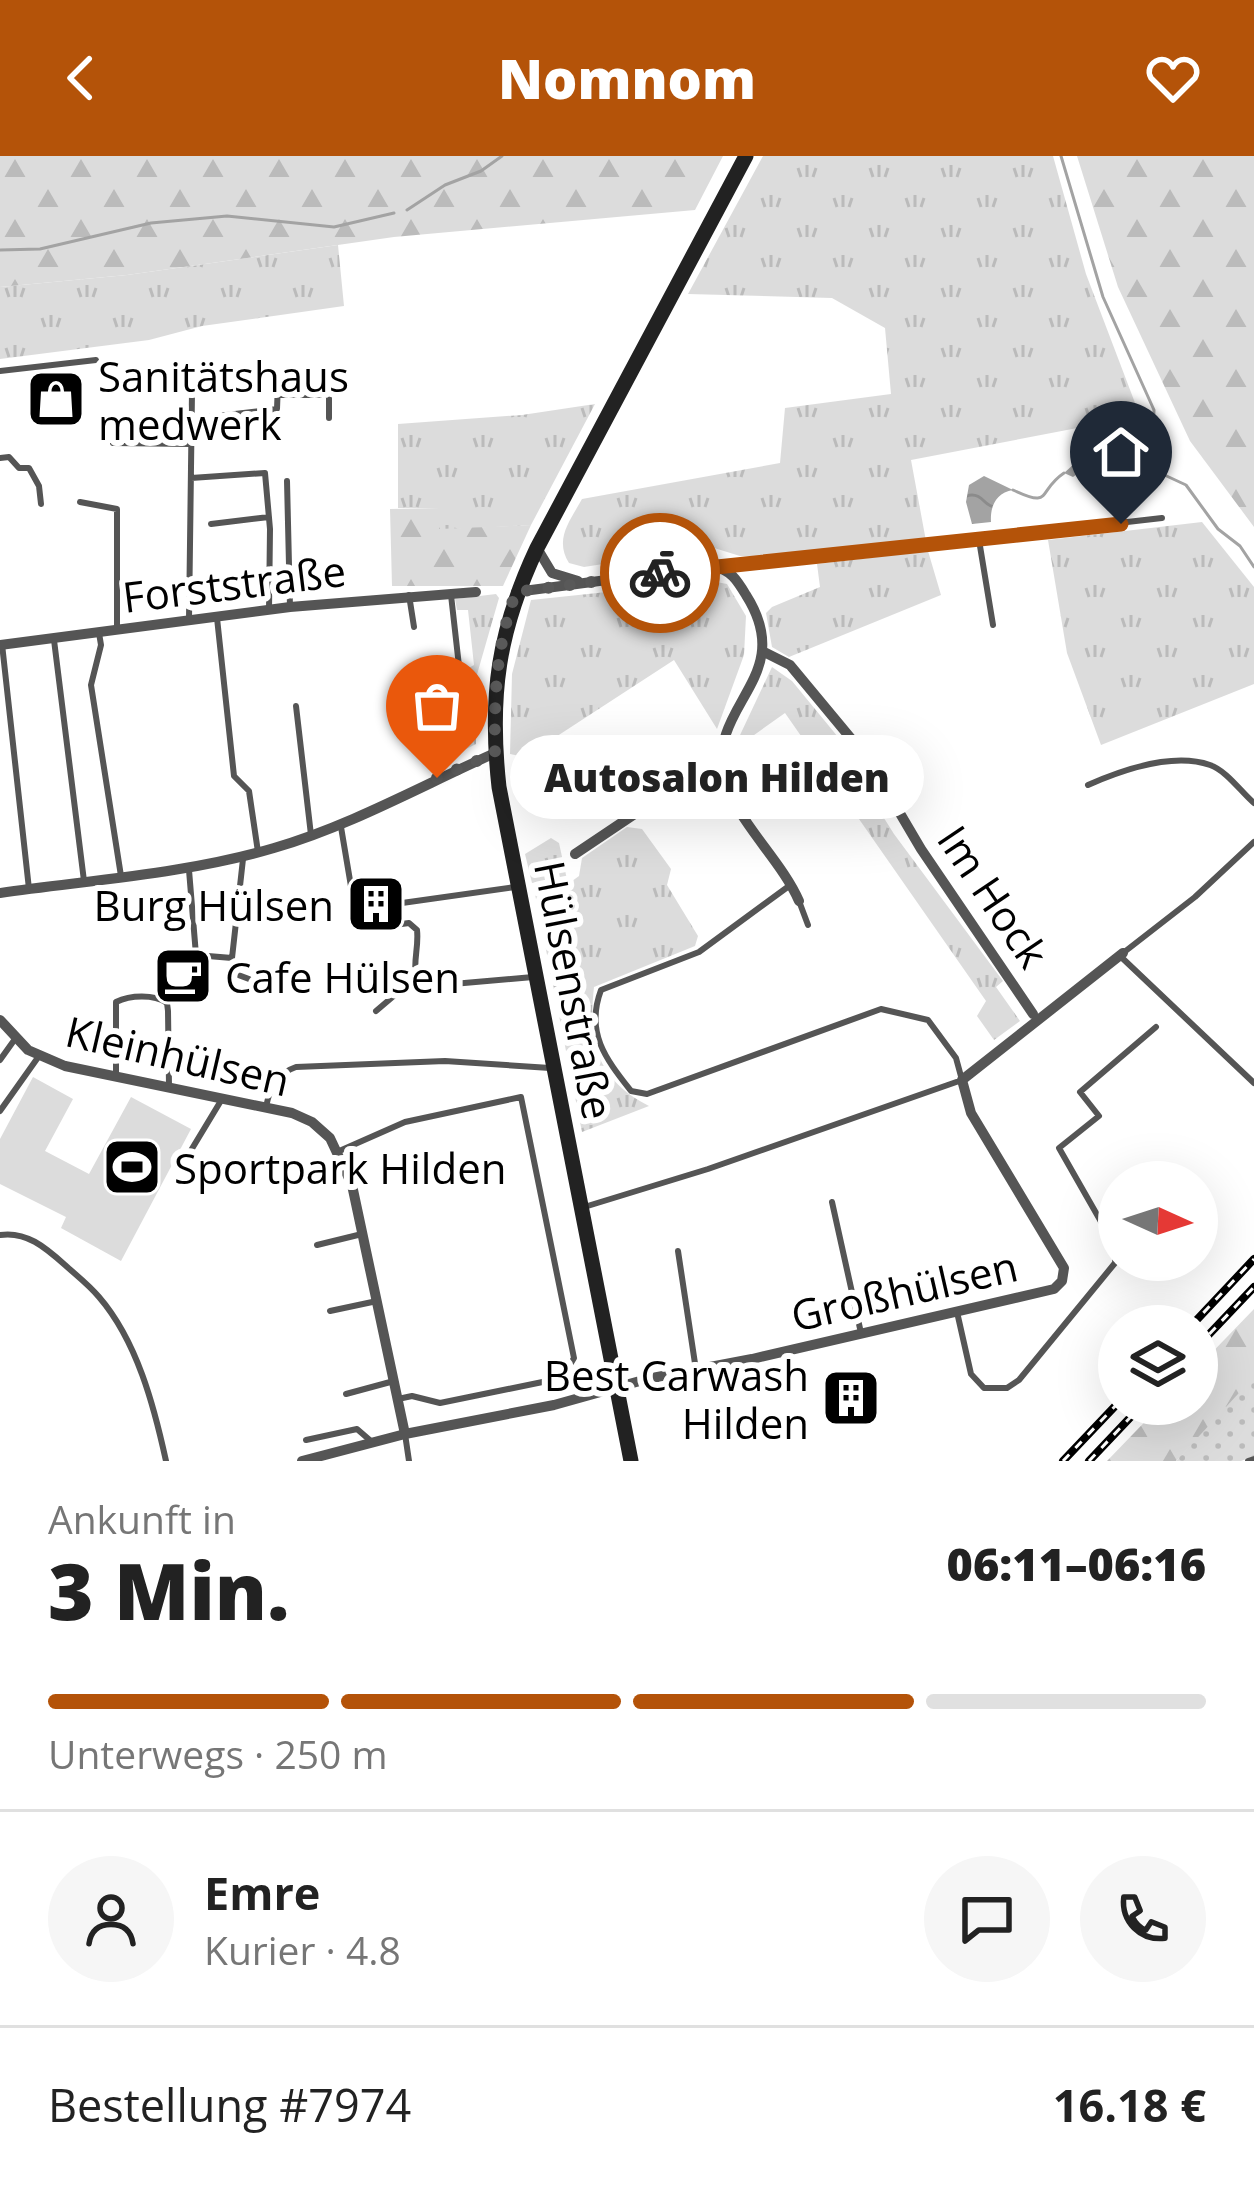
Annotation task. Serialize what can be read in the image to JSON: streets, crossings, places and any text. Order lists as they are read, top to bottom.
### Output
{
  "streets": {
    "main road": ["Hülsenstraße"],
    "street": [
      "Forststraße",
      "Im Hock",
      "Kleinhülsen",
      "Großhülsen"
    ]
  },
  "crossings": [
    ["Hülsenstraße", "Großhülsen"],
    ["Kleinhülsen", "Großhülsen"]
  ],
  "places": {
    "shop": ["Sanitätshaus medwerk"],
    "other": ["Autosalon Hilden"],
    "building": ["Burg Hülsen", "Best Carwash Hilden"],
    "cafe": ["Cafe Hülsen"],
    "sports": ["Sportpark Hilden"]
  },
  "north": "right",
  "page": {
    "header": "Nomnom",
    "bubble": "Autosalon Hilden",
    "heading": ["3 Min.", "Ankunft in", "06:11–06:16"],
    "panel": [
      "Emre",
      "Kurier · 4.8",
      "Bestellung #7974",
      "16.18 €"
    ],
    "bar": "Unterwegs · 250 m"
  }
}
